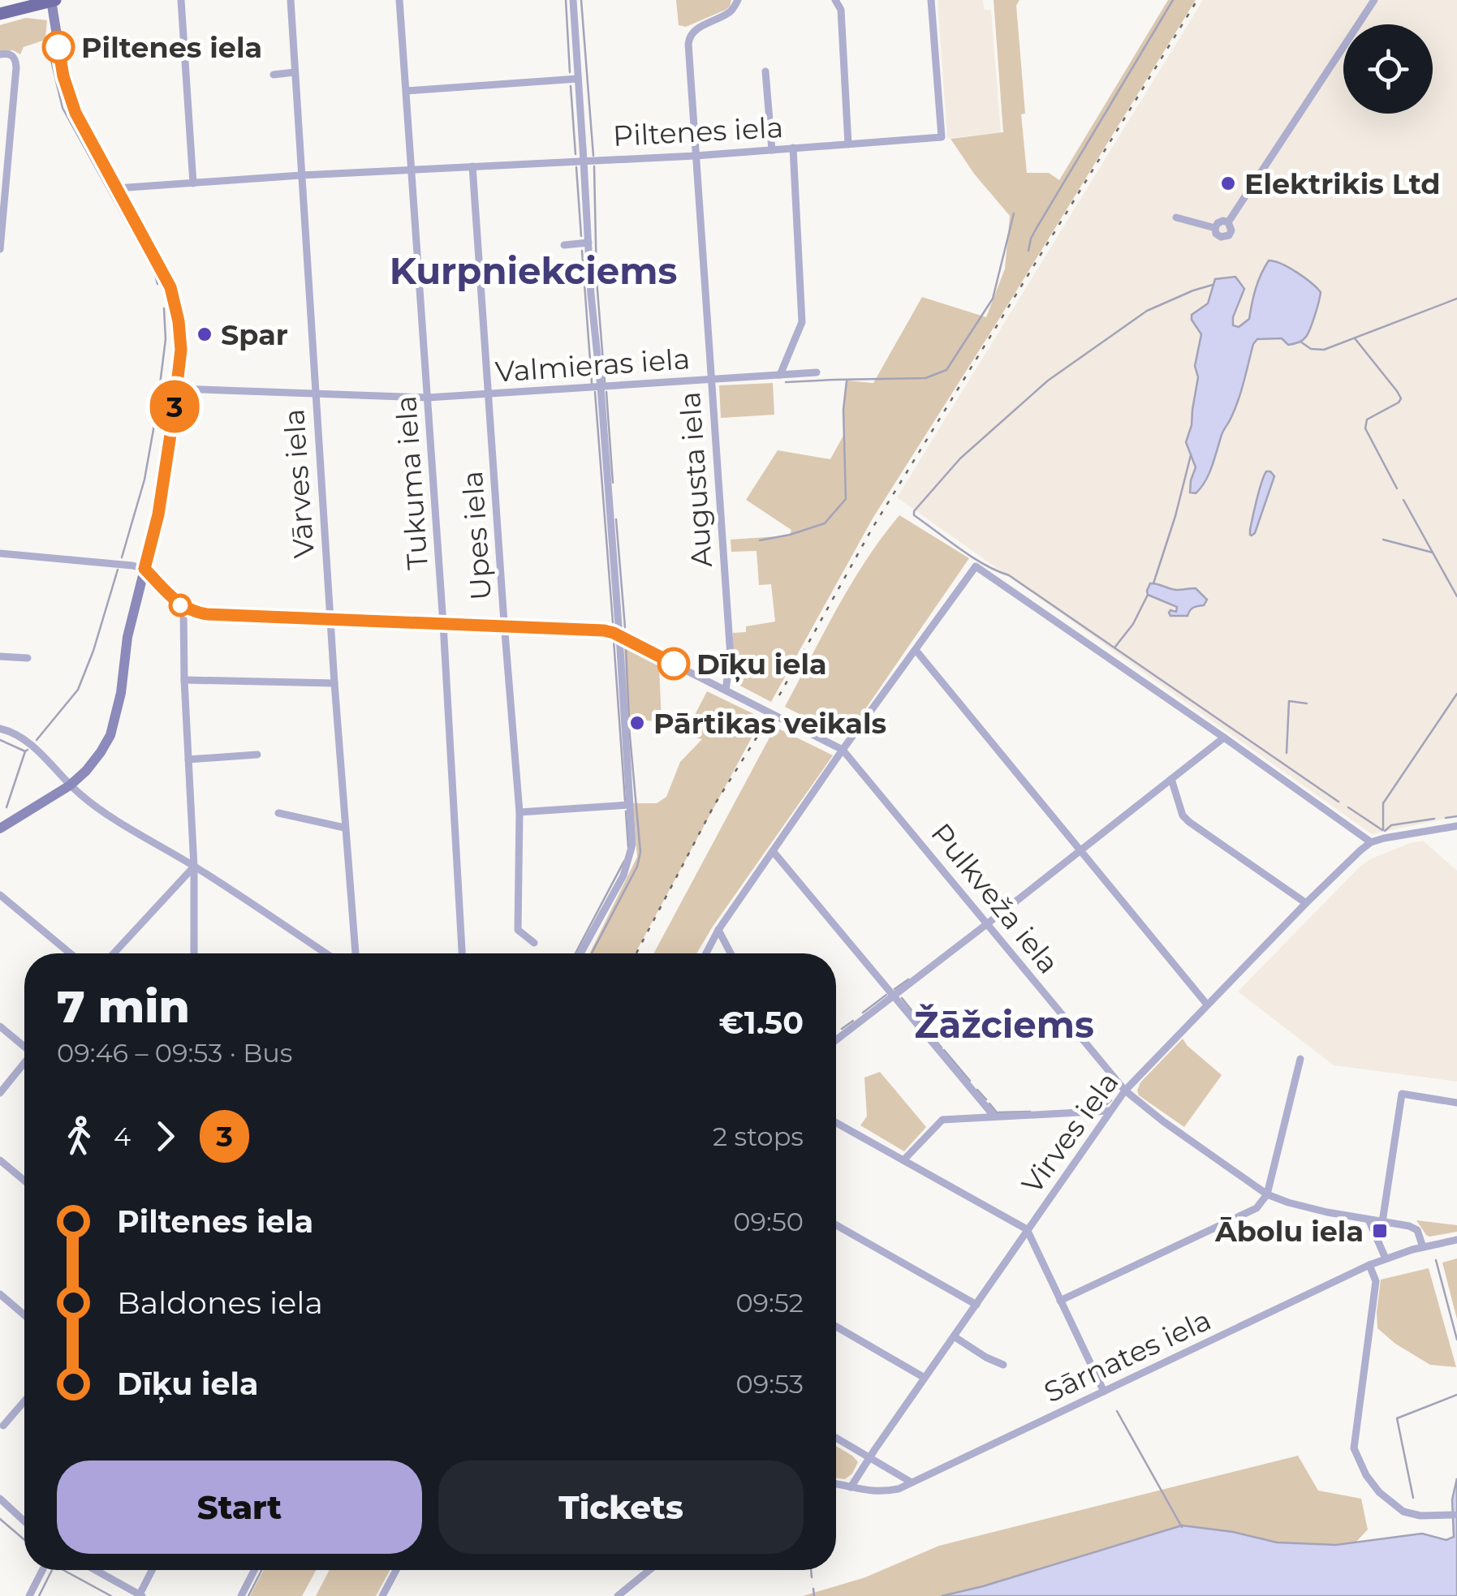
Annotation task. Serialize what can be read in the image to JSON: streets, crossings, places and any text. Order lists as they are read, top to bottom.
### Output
{
  "streets": {
    "street": [
      "Piltenes iela",
      "Valmieras iela",
      "Augusta iela",
      "Tukuma iela",
      "Vārves iela",
      "Upes iela",
      "Pulkveža iela",
      "Virves iela",
      "Sārnates iela"
    ]
  },
  "crossings": [
    ["Piltenes iela", "Augusta iela"],
    ["Piltenes iela", "Tukuma iela"],
    ["Piltenes iela", "Vārves iela"],
    ["Piltenes iela", "Upes iela"],
    ["Valmieras iela", "Augusta iela"],
    ["Valmieras iela", "Tukuma iela"],
    ["Valmieras iela", "Vārves iela"],
    ["Valmieras iela", "Upes iela"],
    ["Augusta iela", "Pulkveža iela"],
    ["Tukuma iela", "Pulkveža iela"],
    ["Vārves iela", "Pulkveža iela"],
    ["Upes iela", "Pulkveža iela"],
    ["Pulkveža iela", "Virves iela"],
    ["Pulkveža iela", "Sārnates iela"]
  ],
  "districts": ["Kurpniekciems", "Žāžciems"],
  "places": {
    "other": [
      "Piltenes iela",
      "Elektrikis Ltd",
      "Spar",
      "Dīķu iela",
      "Pārtikas veikals"
    ],
    "transit": ["Ābolu iela"]
  },
  "lines": ["bus line 3"],
  "page": {
    "on_map": "3",
    "heading": ["7 min", "09:46 – 09:53 · Bus", "€1.50"],
    "legs": ["4", "3", "2 stops"],
    "list": [
      {
        "name": "Piltenes iela",
        "value": "09:50"
      },
      {
        "name": "Baldones iela",
        "value": "09:52"
      },
      {
        "name": "Dīķu iela",
        "value": "09:53"
      }
    ],
    "buttons": ["Start", "Tickets"]
  }
}
